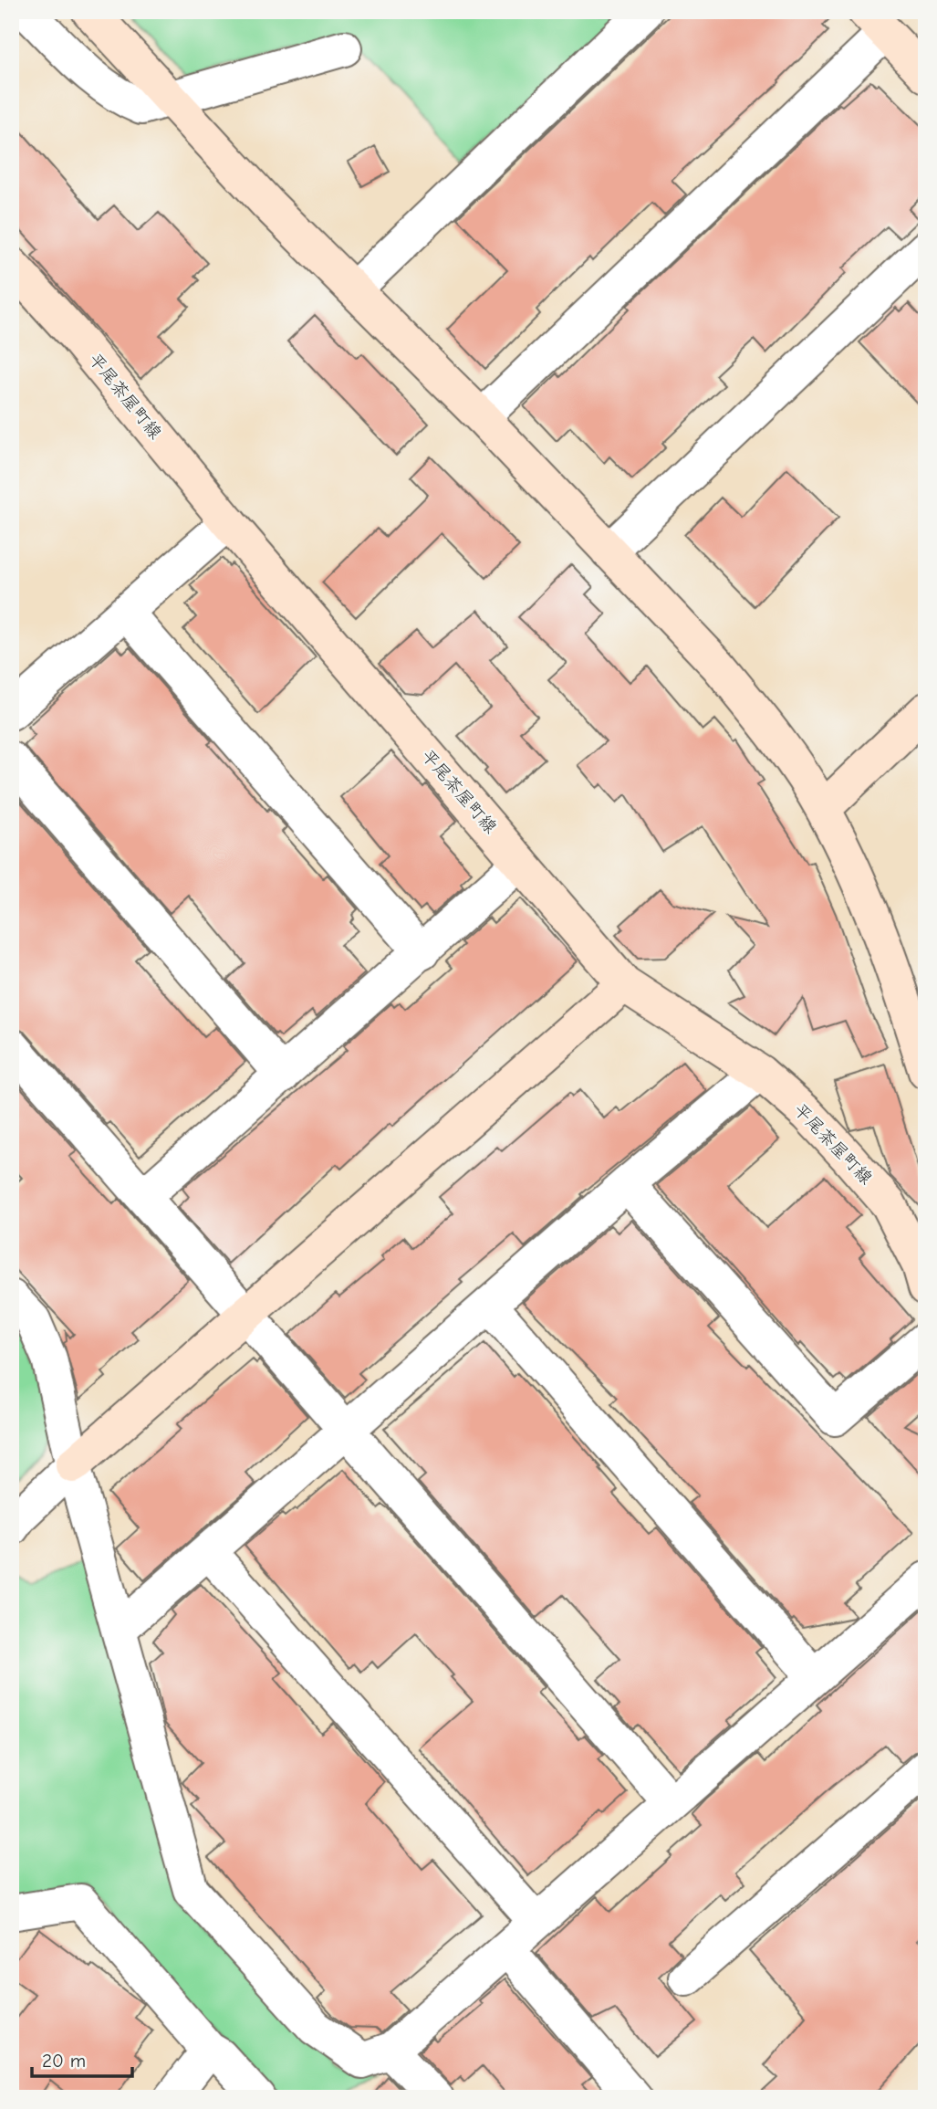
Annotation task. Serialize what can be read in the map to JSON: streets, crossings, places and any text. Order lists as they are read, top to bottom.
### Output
{
  "streets": {
    "street": ["平尾茶屋町線"]
  },
  "scale_bar": "20 m"
}
